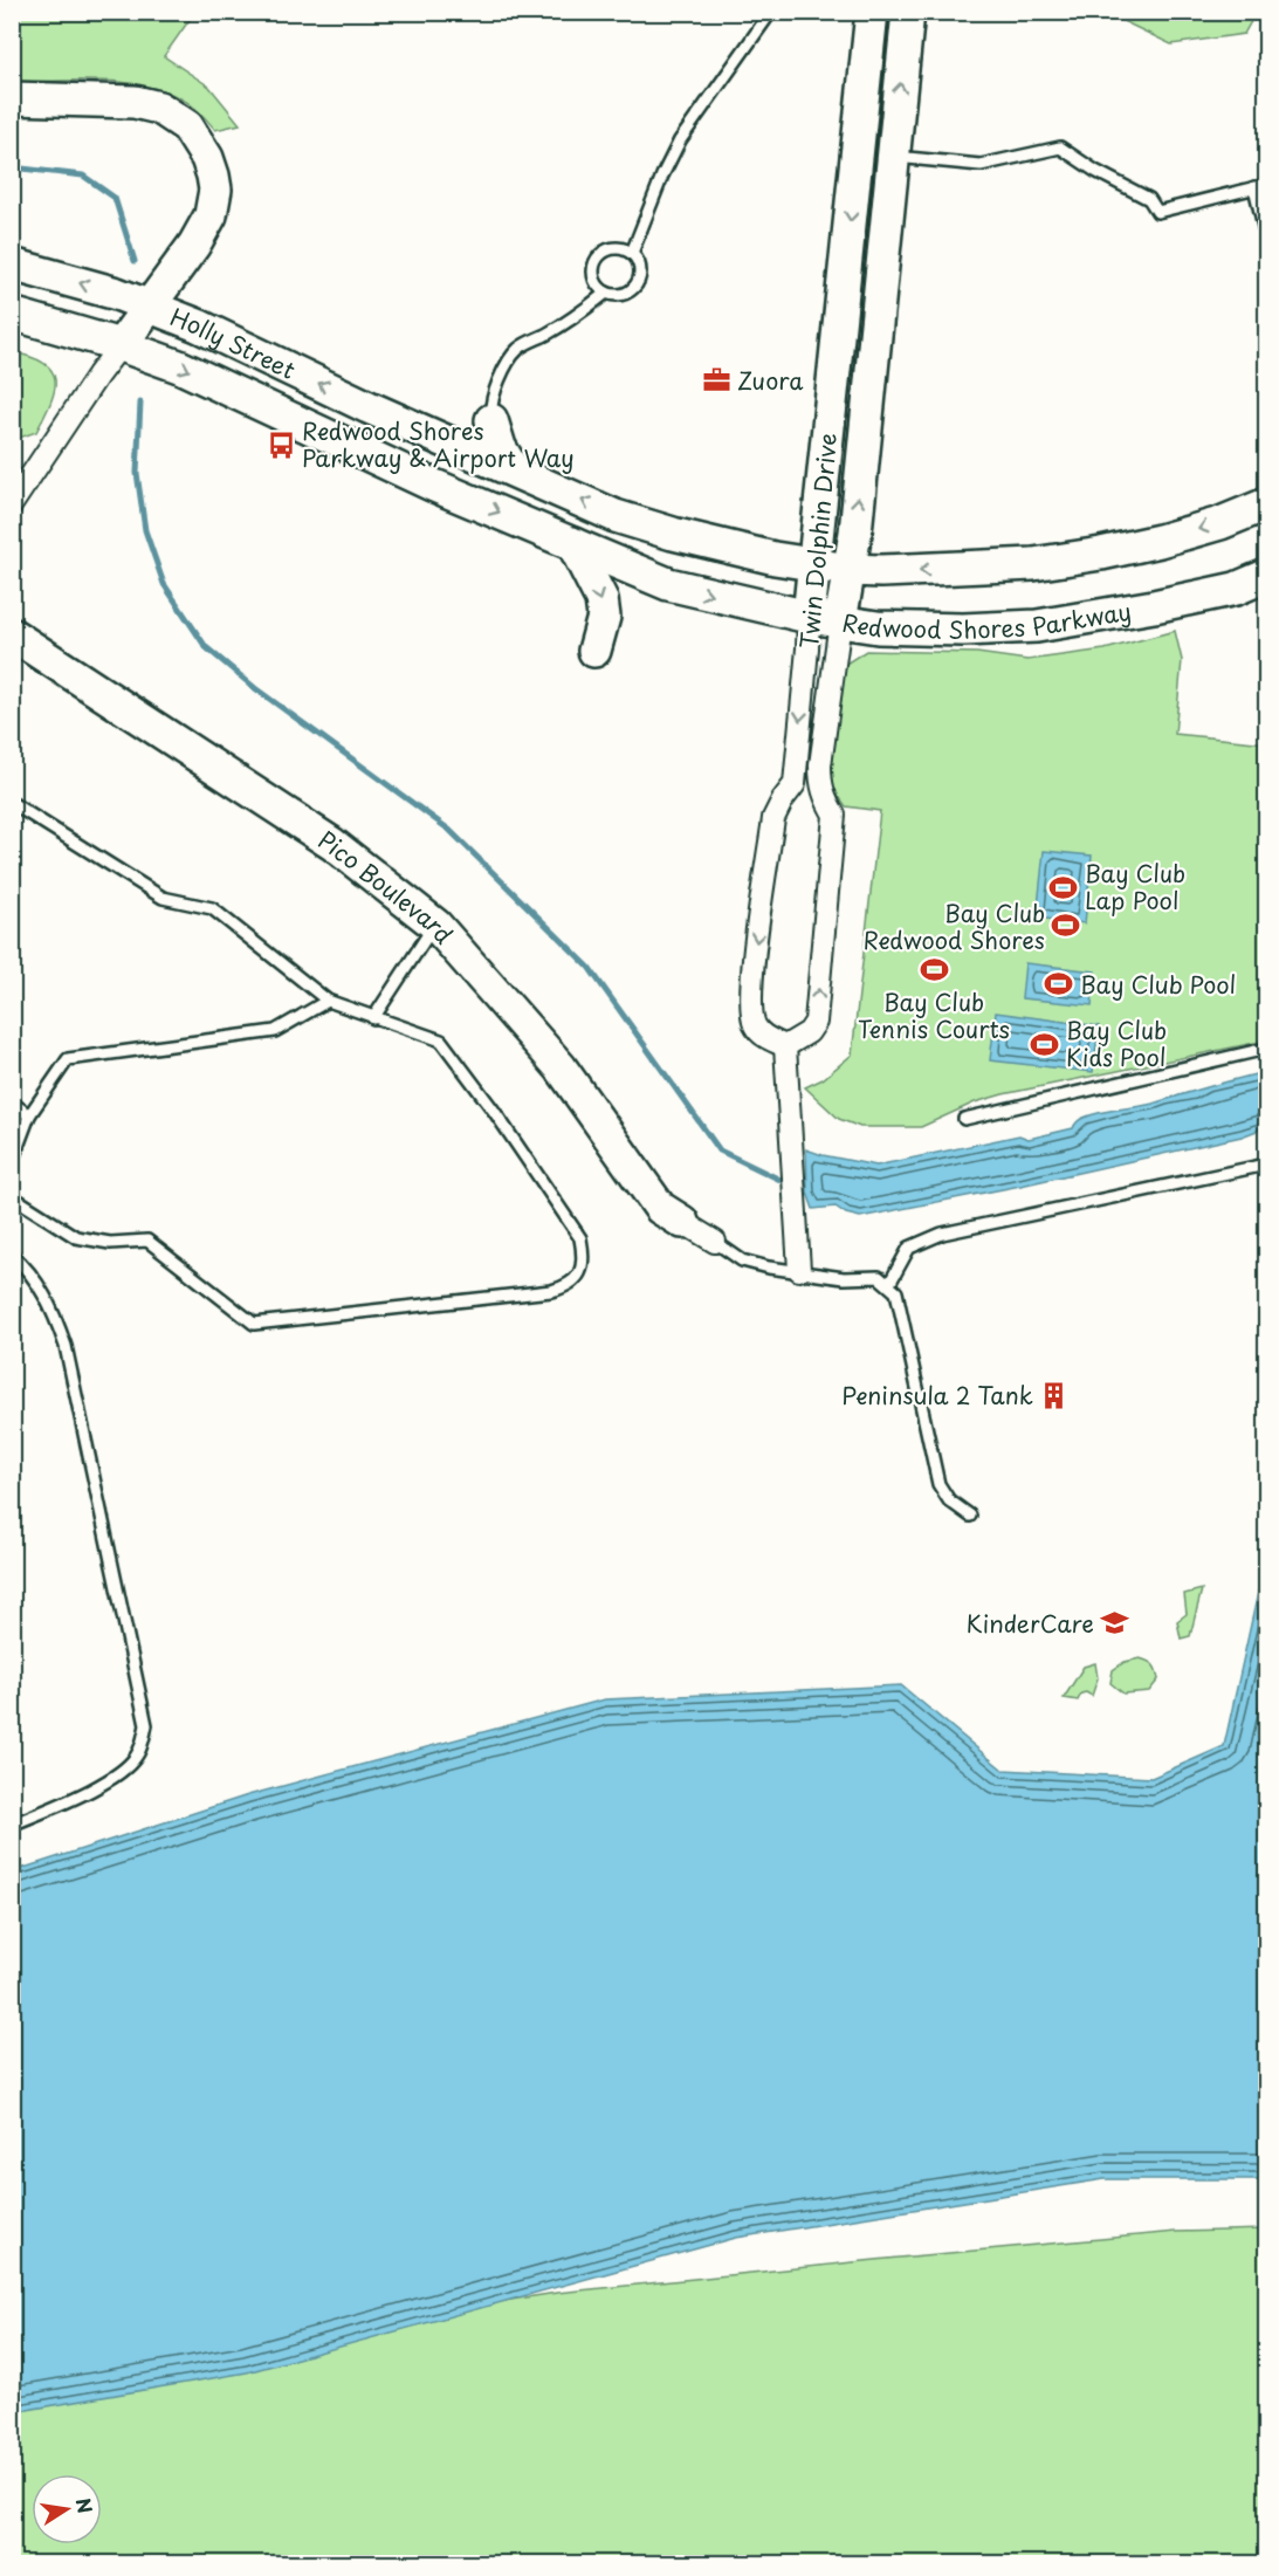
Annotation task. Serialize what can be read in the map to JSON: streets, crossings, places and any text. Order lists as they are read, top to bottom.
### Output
{
  "streets": {
    "main road": [
      "Holly Street",
      "Twin Dolphin Drive",
      "Redwood Shores Parkway",
      "Pico Boulevard"
    ]
  },
  "crossings": [
    ["Holly Street", "Redwood Shores Parkway"],
    ["Twin Dolphin Drive", "Redwood Shores Parkway"]
  ],
  "places": {
    "office": ["Zuora"],
    "bus stop": ["Redwood Shores Parkway & Airport Way"],
    "sports": [
      "Bay Club Lap Pool",
      "Bay Club Redwood Shores",
      "Bay Club Tennis Courts",
      "Bay Club Pool",
      "Bay Club Kids Pool"
    ],
    "building": ["Peninsula 2 Tank"],
    "school or university": ["KinderCare"]
  },
  "north": "right"
}
